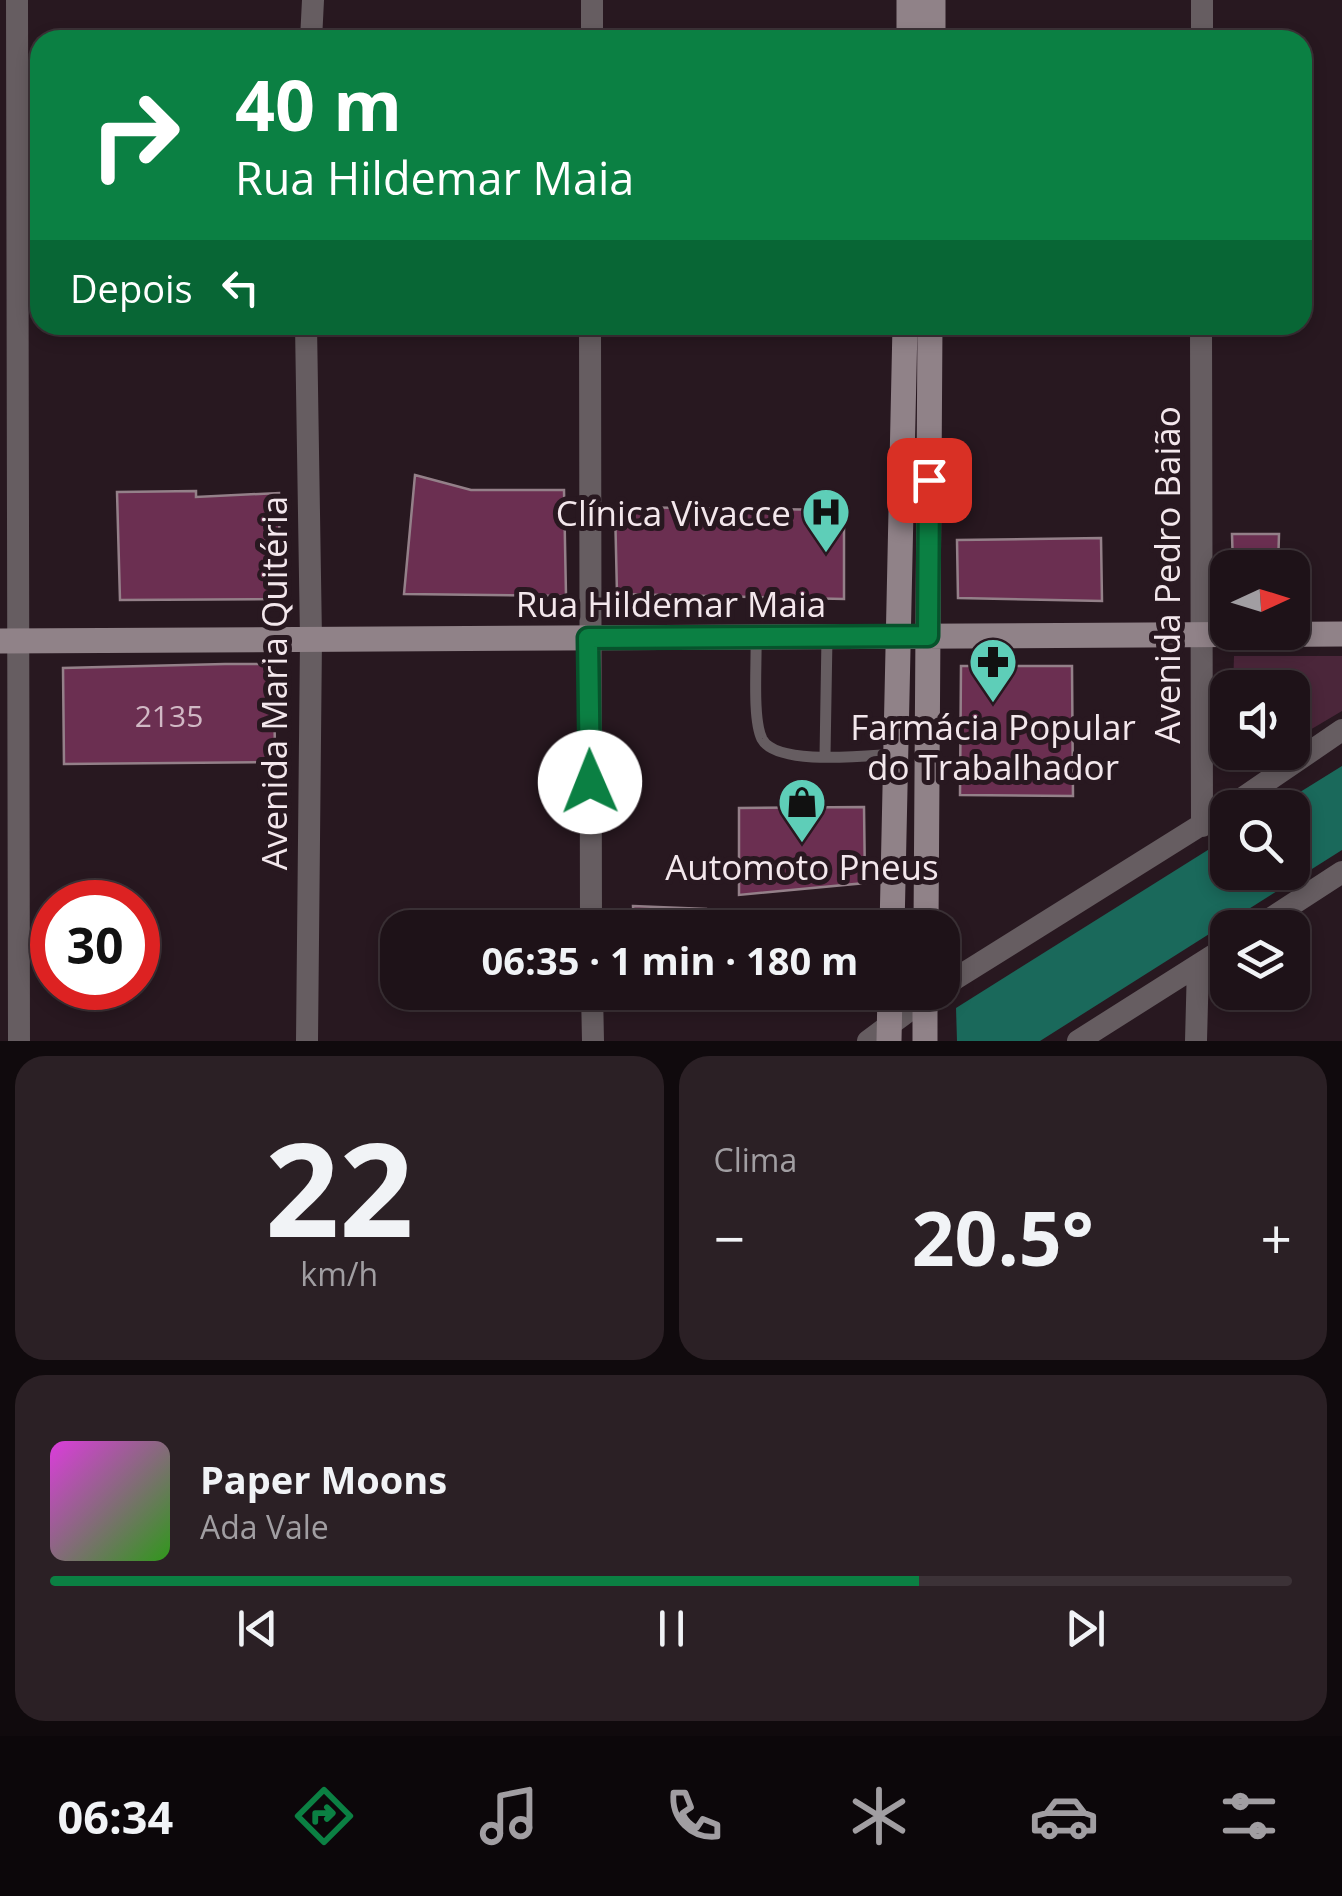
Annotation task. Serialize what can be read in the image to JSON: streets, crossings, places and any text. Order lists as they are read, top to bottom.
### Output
{
  "streets": {
    "street": ["Avenida Pedro Baião", "Rua Hildemar Maia", "Avenida Maria Quitéria"]
  },
  "crossings": [
    ["Avenida Pedro Baião", "Rua Hildemar Maia"],
    ["Rua Hildemar Maia", "Avenida Maria Quitéria"]
  ],
  "places": {
    "hospital": ["Clínica Vivacce"],
    "pharmacy": ["Farmácia Popular do Trabalhador"],
    "shop": ["Automoto Pneus"]
  },
  "house_numbers": ["2135"],
  "north": "right",
  "page": {
    "turn": ["40 m", "Rua Hildemar Maia"],
    "then": "Depois",
    "limit": "30",
    "trip": "06:35 · 1 min · 180 m",
    "tile": [
      ["22", "km/h"],
      "Clima"
    ],
    "heat": ["−", "20.5°", "+"],
    "song": ["Paper Moons", "Ada Vale"],
    "tabs": "06:34"
  }
}
